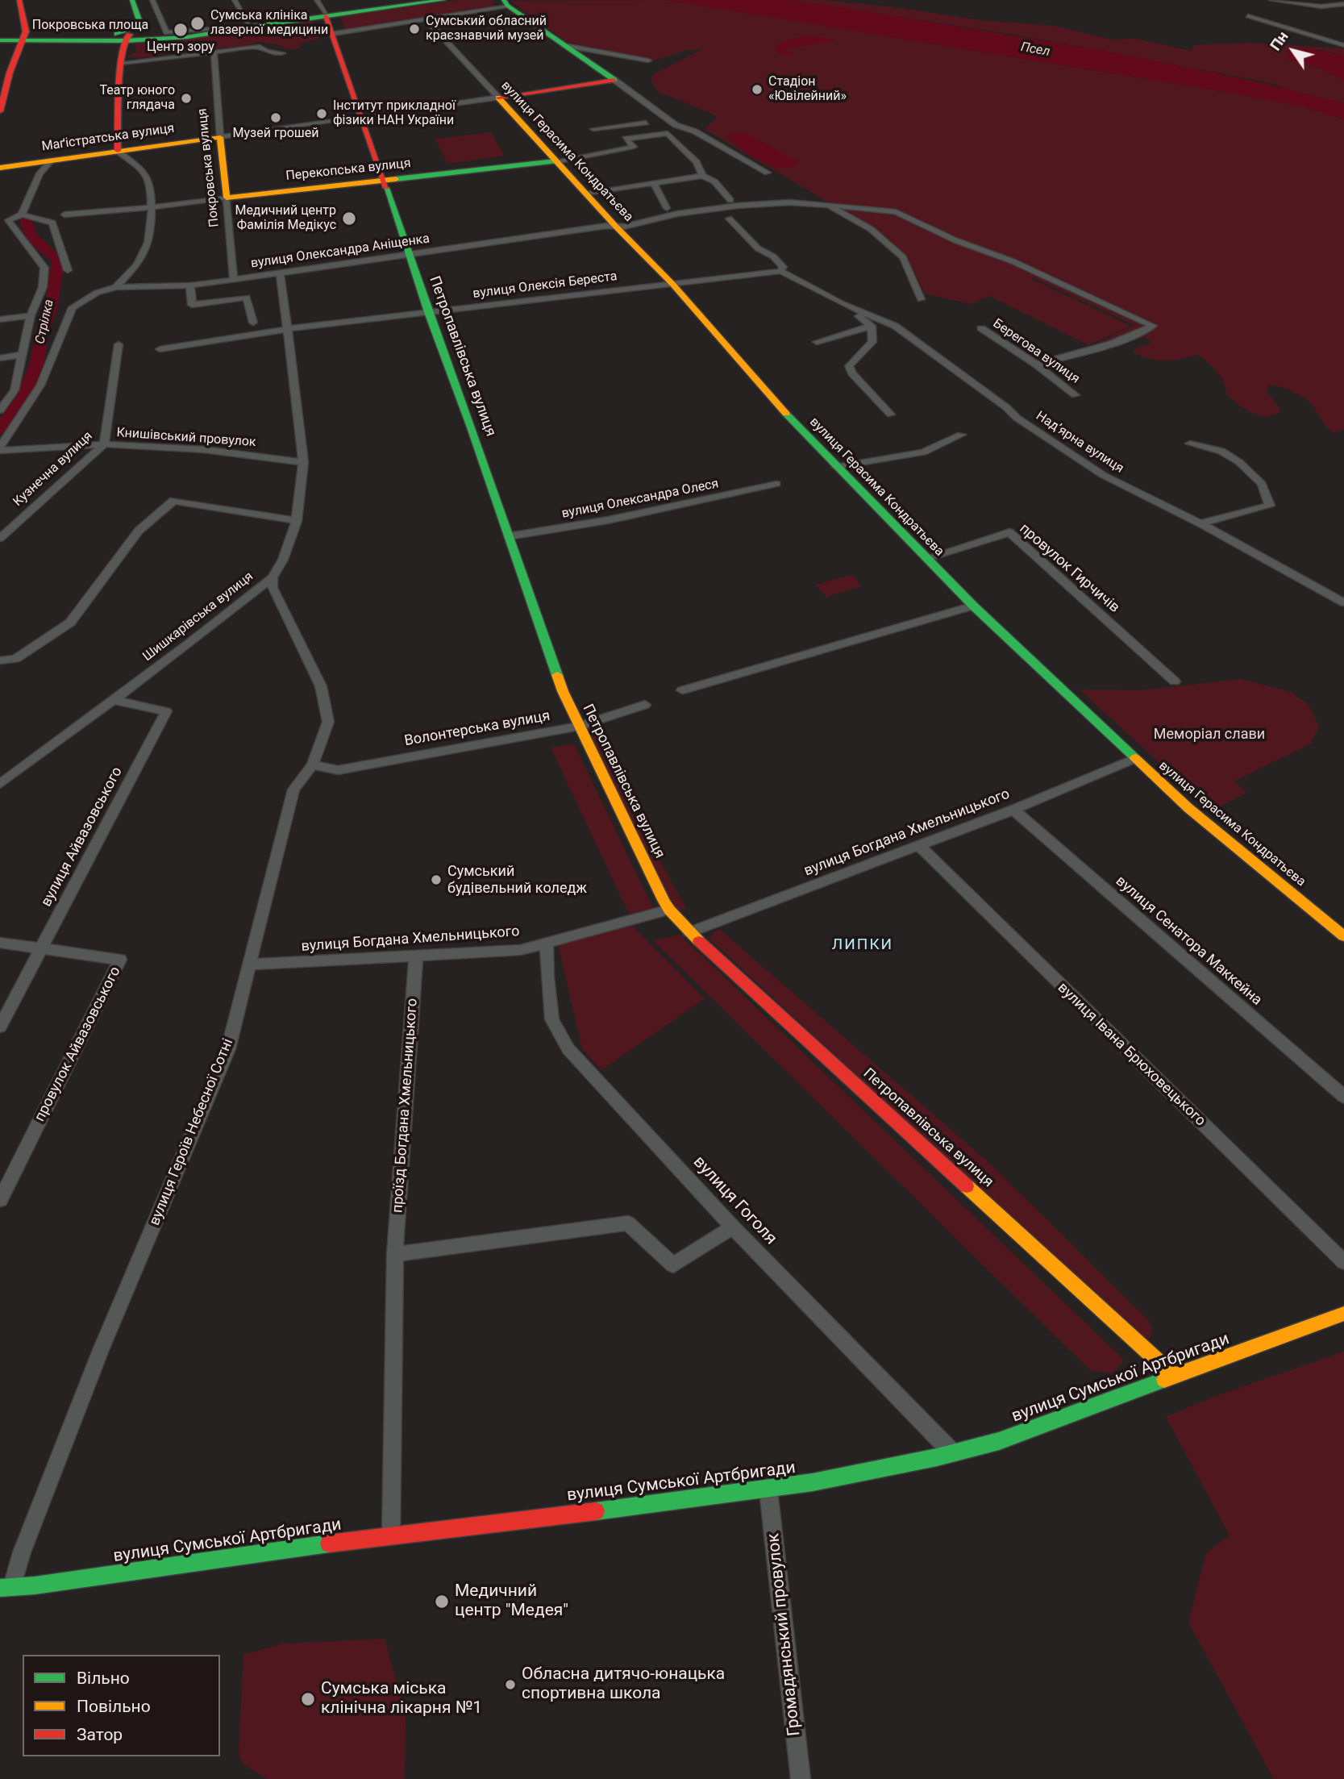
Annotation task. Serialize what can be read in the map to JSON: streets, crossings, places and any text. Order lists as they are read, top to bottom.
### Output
{
  "streets": {
    "street": [
      "Покровська площа",
      "Маґістратська вулиця",
      "вулиця Герасима Кондратьєва",
      "Покровська вулиця",
      "Перекопська вулиця",
      "вулиця Олександра Аніщенка",
      "вулиця Олексія Береста",
      "Берегова вулиця",
      "Петропавлівська вулиця",
      "Книшівський провулок",
      "Надʼярна вулиця",
      "Кузнечна вулиця",
      "вулиця Олександра Олеся",
      "провулок Гирчичів",
      "Шишкарівська вулиця",
      "Волонтерська вулиця",
      "вулиця Богдана Хмельницького",
      "вулиця Айвазовського",
      "вулиця Сенатора Маккейна",
      "провулок Айвазовського",
      "вулиця Івана Брюховецького",
      "проїзд Богдана Хмельницького",
      "вулиця Героїв Небесної Сотні",
      "вулиця Гоголя",
      "вулиця Сумської Артбригади",
      "Громадянський провулок"
    ]
  },
  "crossings": [
    ["Покровська площа", "Петропавлівська вулиця"],
    ["Маґістратська вулиця", "Покровська вулиця"],
    ["вулиця Герасима Кондратьєва", "Перекопська вулиця"],
    ["вулиця Герасима Кондратьєва", "вулиця Олександра Аніщенка"],
    ["вулиця Герасима Кондратьєва", "вулиця Олексія Береста"],
    ["вулиця Герасима Кондратьєва", "провулок Гирчичів"],
    ["вулиця Герасима Кондратьєва", "вулиця Богдана Хмельницького"],
    ["Покровська вулиця", "Перекопська вулиця"],
    ["Покровська вулиця", "вулиця Олександра Аніщенка"],
    ["Перекопська вулиця", "Петропавлівська вулиця"],
    ["вулиця Олександра Аніщенка", "Берегова вулиця"],
    ["вулиця Олександра Аніщенка", "Петропавлівська вулиця"],
    ["вулиця Олександра Аніщенка", "Книшівський провулок"],
    ["вулиця Олександра Аніщенка", "Шишкарівська вулиця"],
    ["вулиця Олексія Береста", "Петропавлівська вулиця"],
    ["вулиця Олексія Береста", "Надʼярна вулиця"],
    ["вулиця Олексія Береста", "Шишкарівська вулиця"],
    ["Петропавлівська вулиця", "вулиця Олександра Олеся"],
    ["Петропавлівська вулиця", "Волонтерська вулиця"],
    ["Петропавлівська вулиця", "вулиця Богдана Хмельницького"],
    ["Петропавлівська вулиця", "вулиця Сумської Артбригади"],
    ["Книшівський провулок", "Кузнечна вулиця"],
    ["Книшівський провулок", "Шишкарівська вулиця"],
    ["Шишкарівська вулиця", "вулиця Айвазовського"],
    ["Шишкарівська вулиця", "вулиця Героїв Небесної Сотні"],
    ["Волонтерська вулиця", "вулиця Героїв Небесної Сотні"],
    ["вулиця Богдана Хмельницького", "вулиця Сенатора Маккейна"],
    ["вулиця Богдана Хмельницького", "вулиця Івана Брюховецького"],
    ["вулиця Богдана Хмельницького", "проїзд Богдана Хмельницького"],
    ["вулиця Богдана Хмельницького", "вулиця Героїв Небесної Сотні"],
    ["вулиця Богдана Хмельницького", "вулиця Гоголя"],
    ["вулиця Айвазовського", "провулок Айвазовського"],
    ["проїзд Богдана Хмельницького", "вулиця Сумської Артбригади"],
    ["вулиця Героїв Небесної Сотні", "вулиця Сумської Артбригади"],
    ["вулиця Гоголя", "вулиця Сумської Артбригади"],
    ["вулиця Сумської Артбригади", "Громадянський провулок"]
  ],
  "districts": ["ЛИПКИ"],
  "water": ["Псел", "Стрілка"],
  "parks": ["Меморіал слави"],
  "places": [
    "Сумська клініка лазерної медицини",
    "Сумський обласний краєзнавчий музей",
    "Центр зору",
    "Стадіон «Ювілейний»",
    "Театр юного глядача",
    "Інститут прикладної фізики НАН України",
    "Музей грошей",
    "Медичний центр Фамілія Медікус",
    "Сумський будівельний коледж",
    "Медичний центр \"Медея\"",
    "Обласна дитячо-юнацька спортивна школа",
    "Сумська міська клінічна лікарня №1"
  ],
  "legend": ["Вільно", "Повільно", "Затор"],
  "north": "top left"
}
